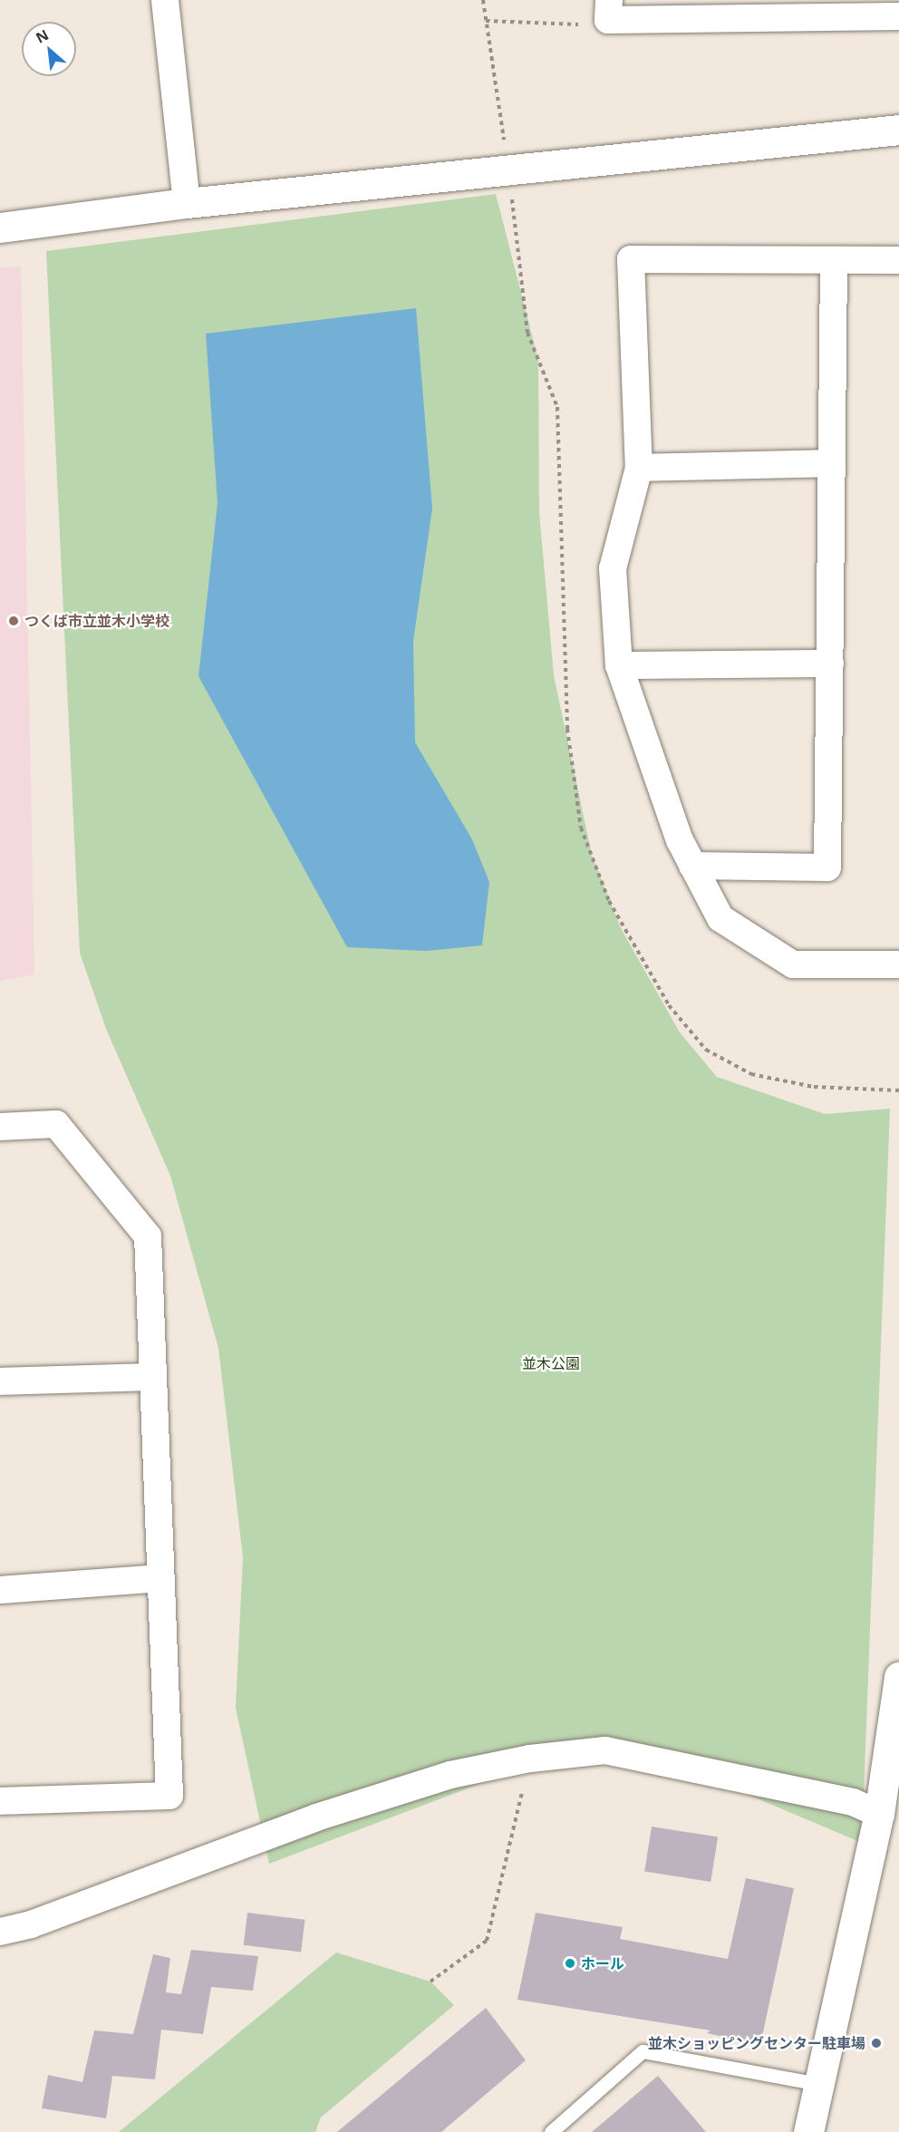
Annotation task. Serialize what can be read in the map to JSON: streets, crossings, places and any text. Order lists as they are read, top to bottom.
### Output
{
  "parks": ["並木公園"],
  "places": ["つくば市立並木小学校", "ホール", "並木ショッピングセンター駐車場"],
  "north": "top left"
}
